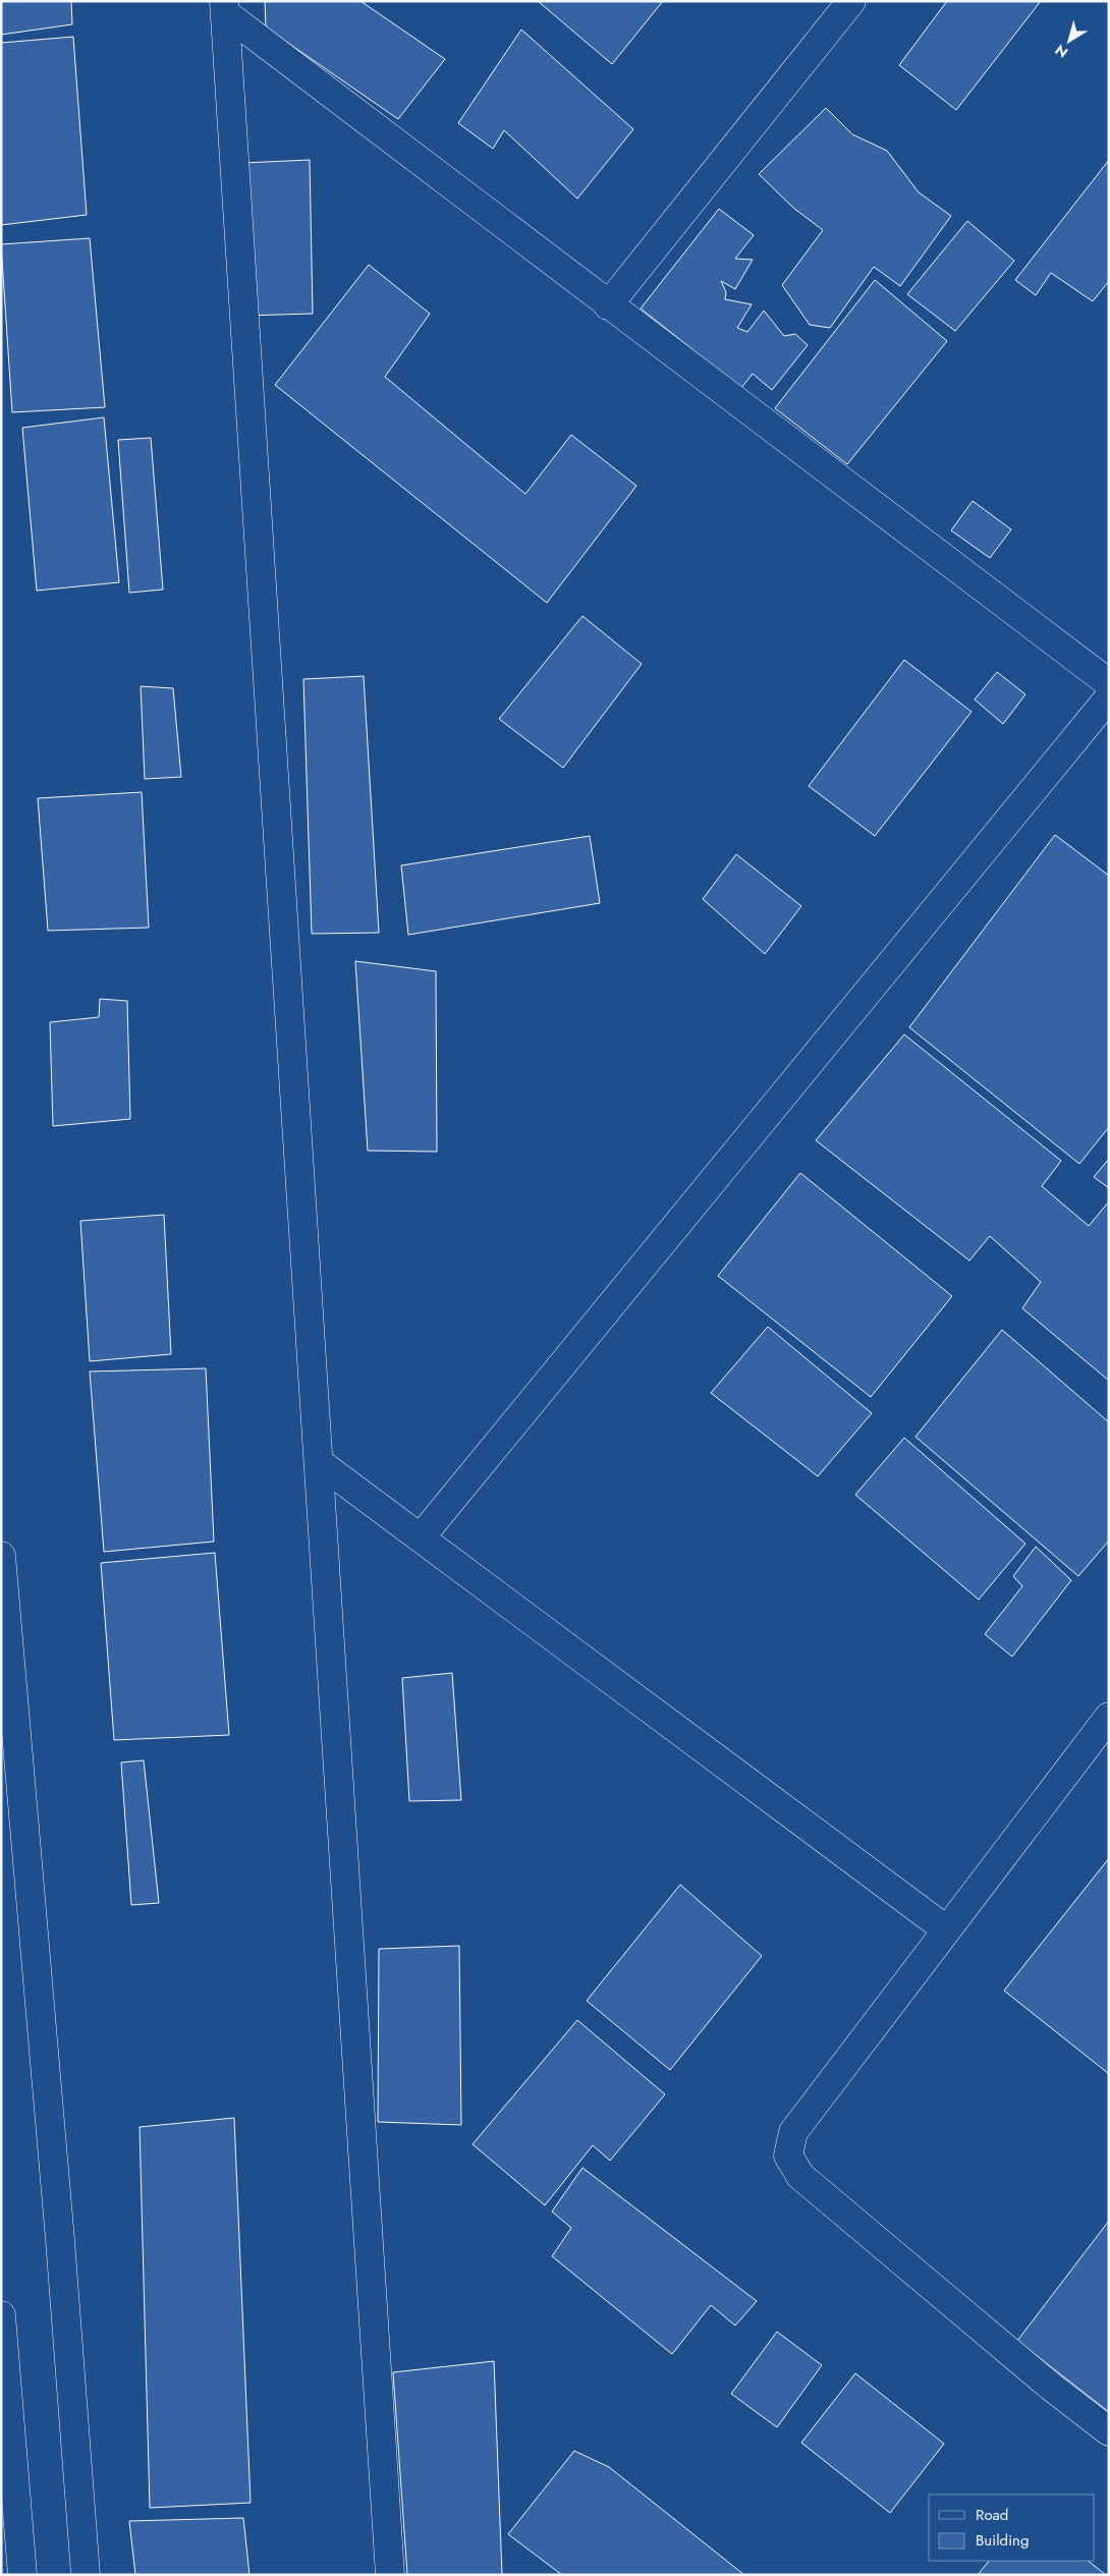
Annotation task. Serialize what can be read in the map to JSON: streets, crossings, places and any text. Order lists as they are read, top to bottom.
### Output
{
  "legend": ["Road", "Building"],
  "north": "bottom left"
}
